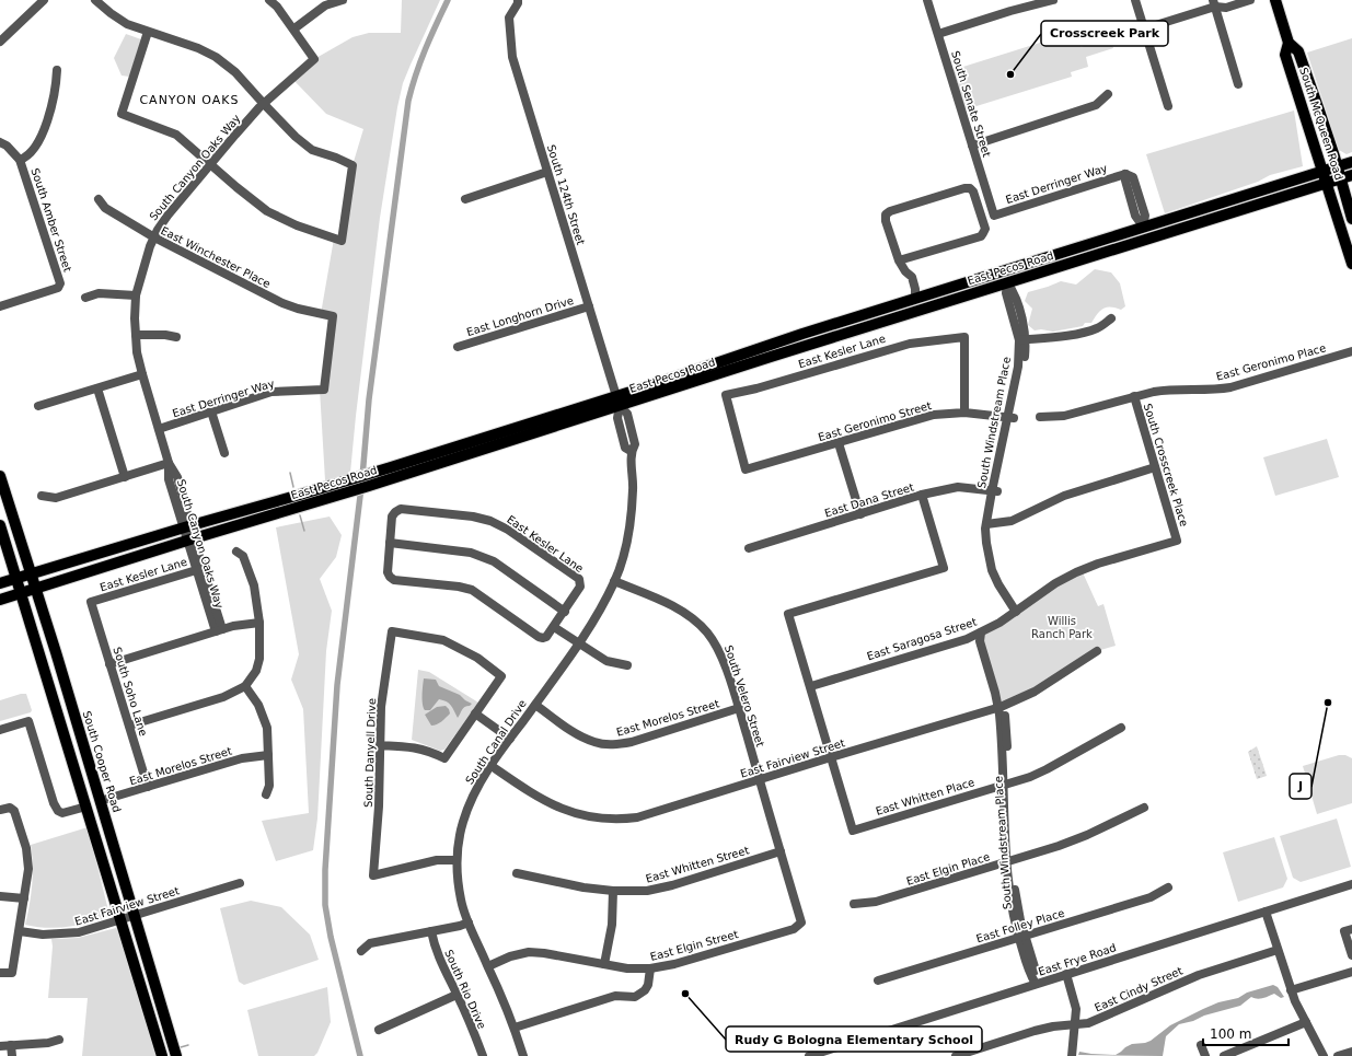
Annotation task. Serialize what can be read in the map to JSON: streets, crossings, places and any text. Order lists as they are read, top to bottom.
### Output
{
  "streets": {
    "main road": ["South McQueen Road", "East Pecos Road", "South Cooper Road"],
    "street": [
      "South Senate Street",
      "South Canyon Oaks Way",
      "East Derringer Way",
      "South 124th Street",
      "South Amber Street",
      "East Winchester Place",
      "East Longhorn Drive",
      "East Kesler Lane",
      "East Geronimo Place",
      "East Geronimo Street",
      "South Windstream Place",
      "South Crosscreek Place",
      "East Dana Street",
      "East Saragosa Street",
      "South Soho Lane",
      "South Velero Street",
      "East Morelos Street",
      "South Canal Drive",
      "South Danyell Drive",
      "East Fairview Street",
      "East Whitten Place",
      "East Whitten Street",
      "East Elgin Place",
      "East Folley Place",
      "East Elgin Street",
      "East Frye Road",
      "South Rio Drive",
      "East Cindy Street"
    ]
  },
  "crossings": [
    ["South Senate Street", "East Derringer Way"],
    ["South McQueen Road", "East Pecos Road"],
    ["South Canyon Oaks Way", "East Derringer Way"],
    ["South Canyon Oaks Way", "East Winchester Place"],
    ["South Canyon Oaks Way", "East Pecos Road"],
    ["South Canyon Oaks Way", "East Kesler Lane"],
    ["East Derringer Way", "East Winchester Place"],
    ["East Derringer Way", "East Pecos Road"],
    ["South 124th Street", "East Pecos Road"],
    ["South 124th Street", "East Longhorn Drive"],
    ["South 124th Street", "South Canal Drive"],
    ["East Pecos Road", "South Windstream Place"],
    ["East Pecos Road", "South Canal Drive"],
    ["East Pecos Road", "South Cooper Road"],
    ["East Kesler Lane", "East Geronimo Street"],
    ["East Kesler Lane", "South Soho Lane"],
    ["East Geronimo Place", "South Crosscreek Place"],
    ["East Geronimo Street", "South Windstream Place"],
    ["South Windstream Place", "East Dana Street"],
    ["South Windstream Place", "East Saragosa Street"],
    ["South Windstream Place", "East Fairview Street"],
    ["South Windstream Place", "East Whitten Place"],
    ["South Windstream Place", "East Elgin Place"],
    ["South Windstream Place", "East Folley Place"],
    ["South Windstream Place", "East Frye Road"],
    ["South Crosscreek Place", "East Saragosa Street"],
    ["South Soho Lane", "East Morelos Street"],
    ["South Velero Street", "East Morelos Street"],
    ["South Velero Street", "South Canal Drive"],
    ["South Velero Street", "East Fairview Street"],
    ["South Velero Street", "East Whitten Street"],
    ["South Velero Street", "East Elgin Street"],
    ["East Morelos Street", "South Canal Drive"],
    ["East Morelos Street", "South Cooper Road"],
    ["South Canal Drive", "South Danyell Drive"],
    ["South Canal Drive", "East Fairview Street"],
    ["South Canal Drive", "East Elgin Street"],
    ["East Fairview Street", "South Cooper Road"],
    ["East Fairview Street", "East Whitten Place"]
  ],
  "districts": ["CANYON OAKS"],
  "parks": ["Willis Ranch Park"],
  "places": ["Crosscreek Park", "J", "Rudy G Bologna Elementary School"],
  "scale_bar": "100 m"
}
